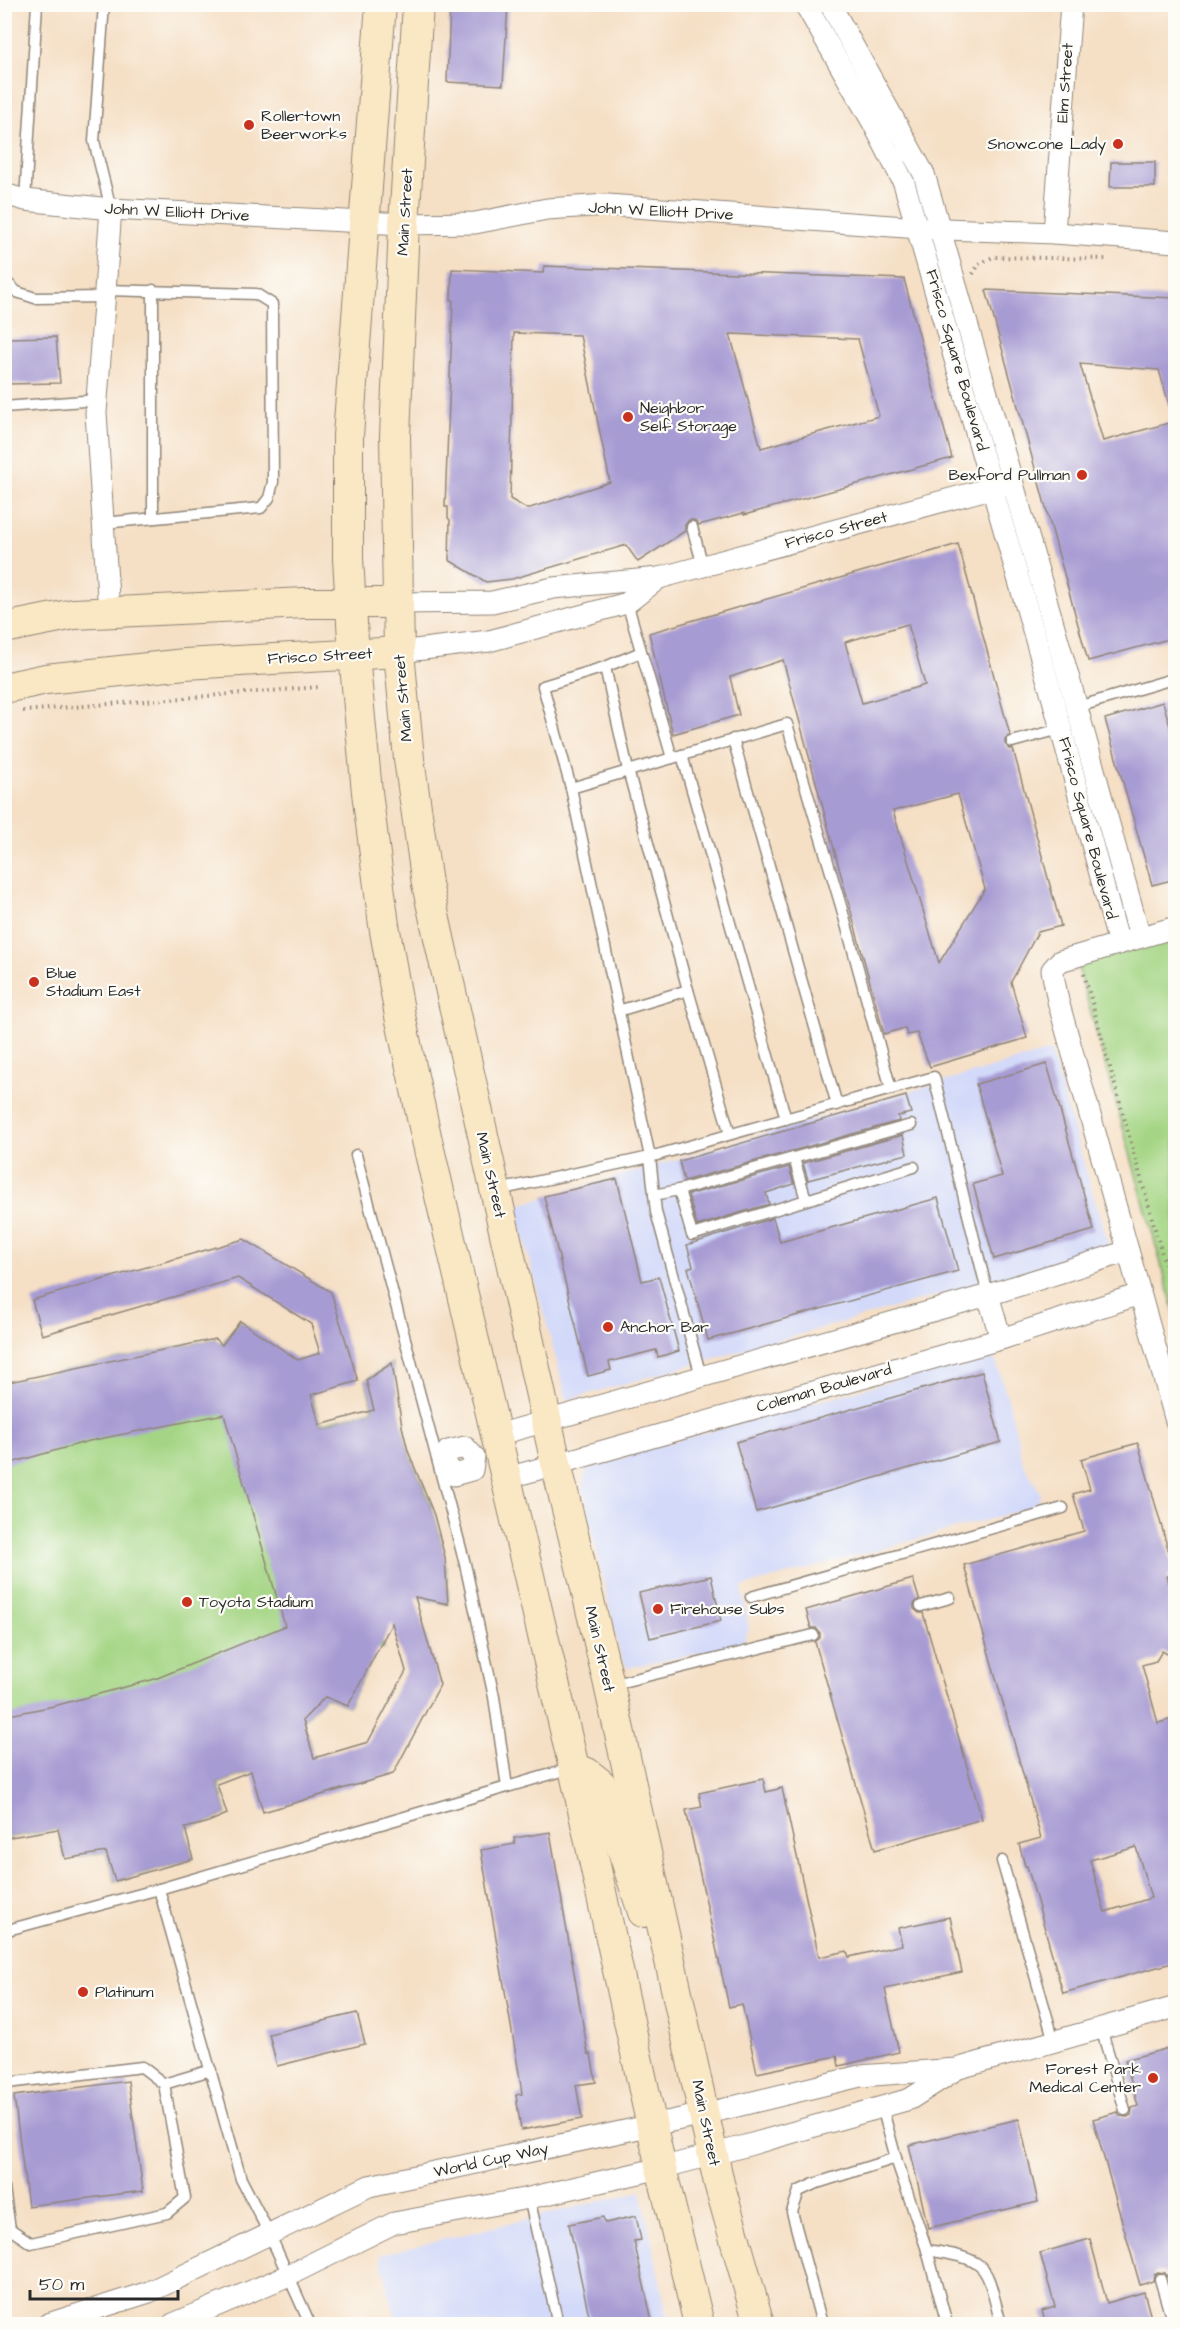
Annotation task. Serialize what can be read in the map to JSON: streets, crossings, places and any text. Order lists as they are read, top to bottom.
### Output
{
  "streets": {
    "main road": ["Main Street", "Frisco Street"],
    "street": [
      "Elm Street",
      "John W Elliott Drive",
      "Frisco Square Boulevard",
      "Coleman Boulevard",
      "World Cup Way"
    ]
  },
  "crossings": [
    ["Elm Street", "John W Elliott Drive"],
    ["John W Elliott Drive", "Main Street"],
    ["John W Elliott Drive", "Frisco Square Boulevard"],
    ["Main Street", "Frisco Street"],
    ["Main Street", "Coleman Boulevard"],
    ["Main Street", "World Cup Way"],
    ["Frisco Square Boulevard", "Frisco Street"]
  ],
  "places": [
    "Rollertown Beerworks",
    "Snowcone Lady",
    "Neighbor Self Storage",
    "Bexford Pullman",
    "Blue Stadium East",
    "Anchor Bar",
    "Toyota Stadium",
    "Firehouse Subs",
    "Platinum",
    "Forest Park Medical Center"
  ],
  "scale_bar": "50 m"
}
